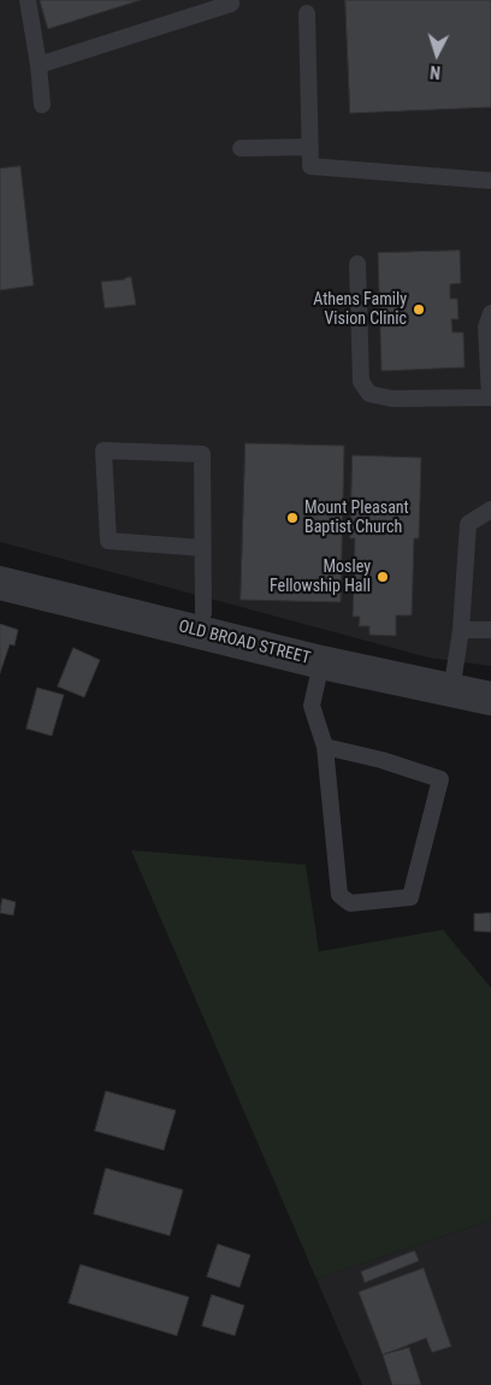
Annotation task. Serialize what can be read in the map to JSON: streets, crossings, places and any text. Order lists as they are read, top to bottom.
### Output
{
  "streets": {
    "street": ["OLD BROAD STREET"]
  },
  "places": ["Athens Family Vision Clinic", "Mount Pleasant Baptist Church", "Mosley Fellowship Hall"],
  "north": "bottom"
}
